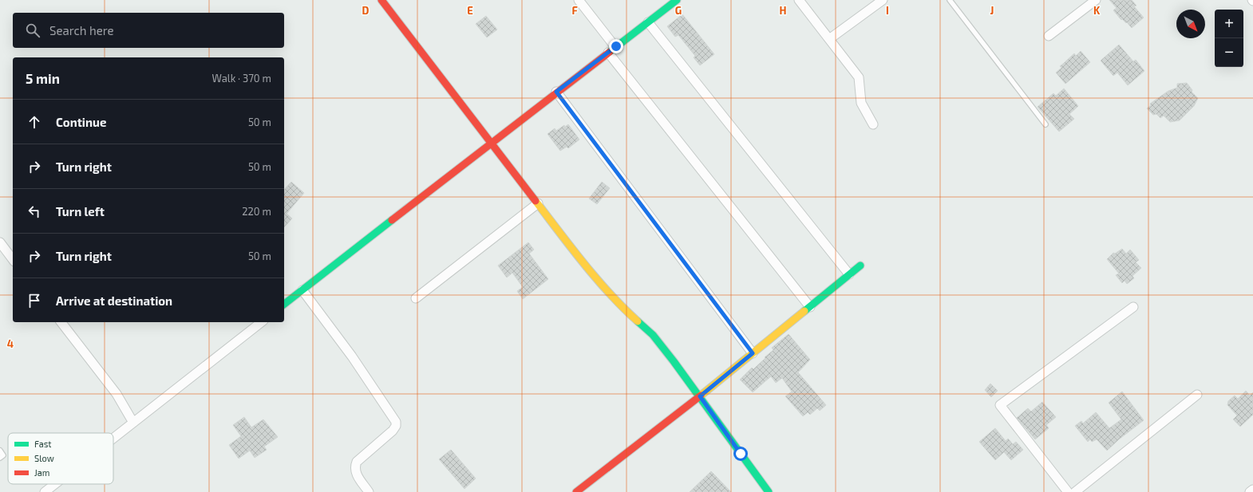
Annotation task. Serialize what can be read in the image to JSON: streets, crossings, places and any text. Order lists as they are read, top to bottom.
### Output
{
  "legend": ["Fast", "Slow", "Jam"],
  "north": "bottom right",
  "page": {
    "map_buttons": ["+", "−"],
    "search": "Search here",
    "heading": ["5 min", "Walk · 370 m"],
    "list": [
      ["Continue", "50 m"],
      ["Turn right", "50 m"],
      ["Turn left", "220 m"],
      ["Turn right", "50 m"],
      "Arrive at destination"
    ]
  },
  "grid": {
    "columns": [
      "D",
      "E",
      "F",
      "G",
      "H",
      "I",
      "J",
      "K"
    ],
    "rows": ["4"]
  }
}
